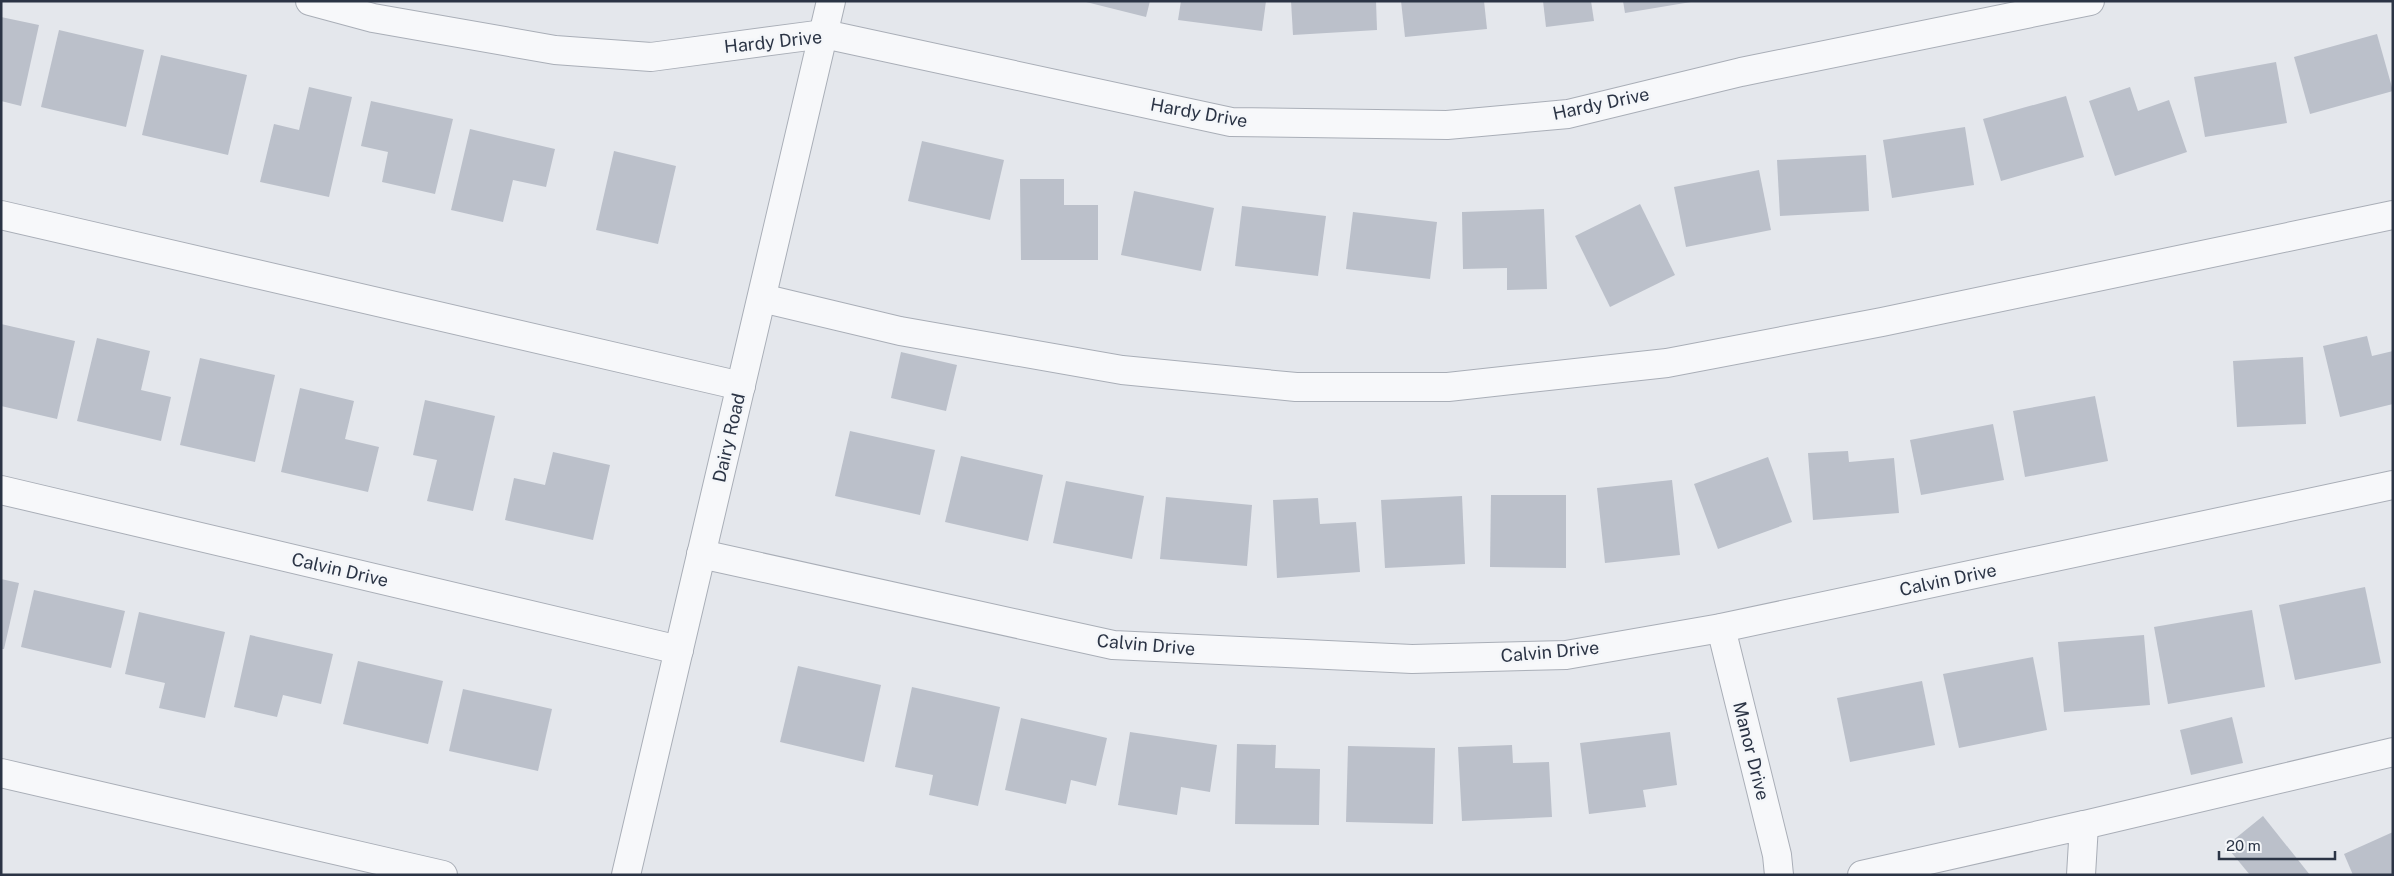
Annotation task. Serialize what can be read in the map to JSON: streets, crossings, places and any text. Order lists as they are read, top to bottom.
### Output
{
  "streets": {
    "street": [
      "Hardy Drive",
      "Dairy Road",
      "Calvin Drive",
      "Manor Drive"
    ]
  },
  "crossings": [
    ["Hardy Drive", "Dairy Road"],
    ["Dairy Road", "Calvin Drive"],
    ["Calvin Drive", "Manor Drive"]
  ],
  "scale_bar": "20 m"
}
